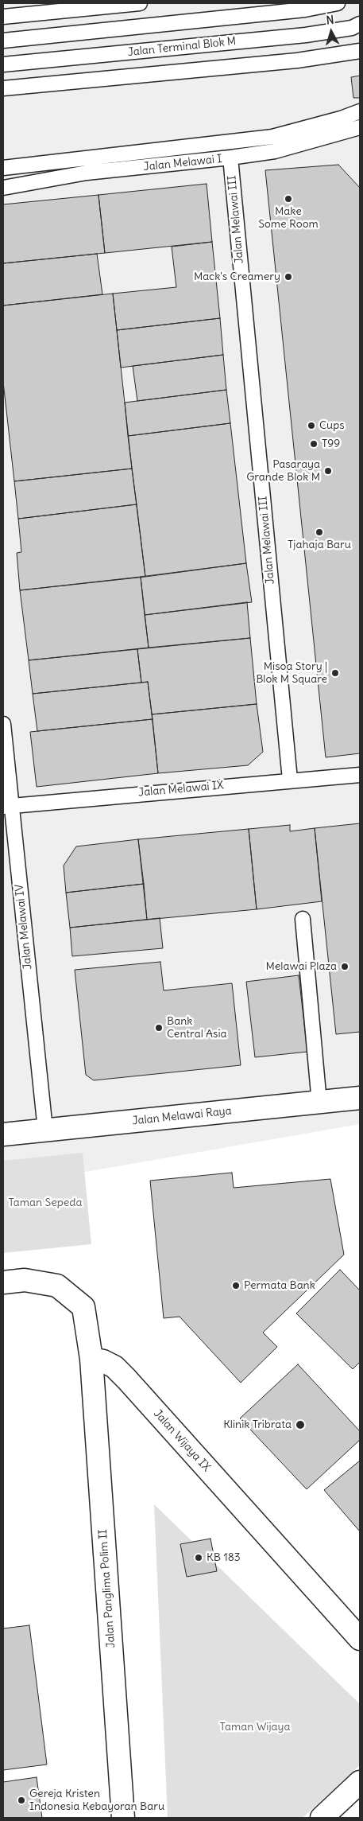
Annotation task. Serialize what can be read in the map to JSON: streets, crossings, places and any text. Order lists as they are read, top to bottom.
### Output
{
  "streets": {
    "street": ["Jalan Melawai Raya", "Jalan Wijaya IX", "Jalan Panglima Polim II"],
    "lane": [
      "Jalan Terminal Blok M",
      "Jalan Melawai I",
      "Jalan Melawai III",
      "Jalan Melawai IX",
      "Jalan Melawai IV"
    ]
  },
  "crossings": [
    ["Jalan Melawai I", "Jalan Melawai III"],
    ["Jalan Melawai III", "Jalan Melawai IX"],
    ["Jalan Melawai IX", "Jalan Melawai IV"],
    ["Jalan Melawai IV", "Jalan Melawai Raya"],
    ["Jalan Wijaya IX", "Jalan Panglima Polim II"]
  ],
  "parks": ["Taman Sepeda", "Taman Wijaya"],
  "places": [
    "Make Some Room",
    "Mack's Creamery",
    "Cups",
    "T99",
    "Pasaraya Grande Blok M",
    "Tjahaja Baru",
    "Misoa Story | Blok M Square",
    "Melawai Plaza",
    "Bank Central Asia",
    "Permata Bank",
    "Klinik Tribrata",
    "KB 183",
    "Gereja Kristen Indonesia Kebayoran Baru"
  ],
  "north": "top"
}
